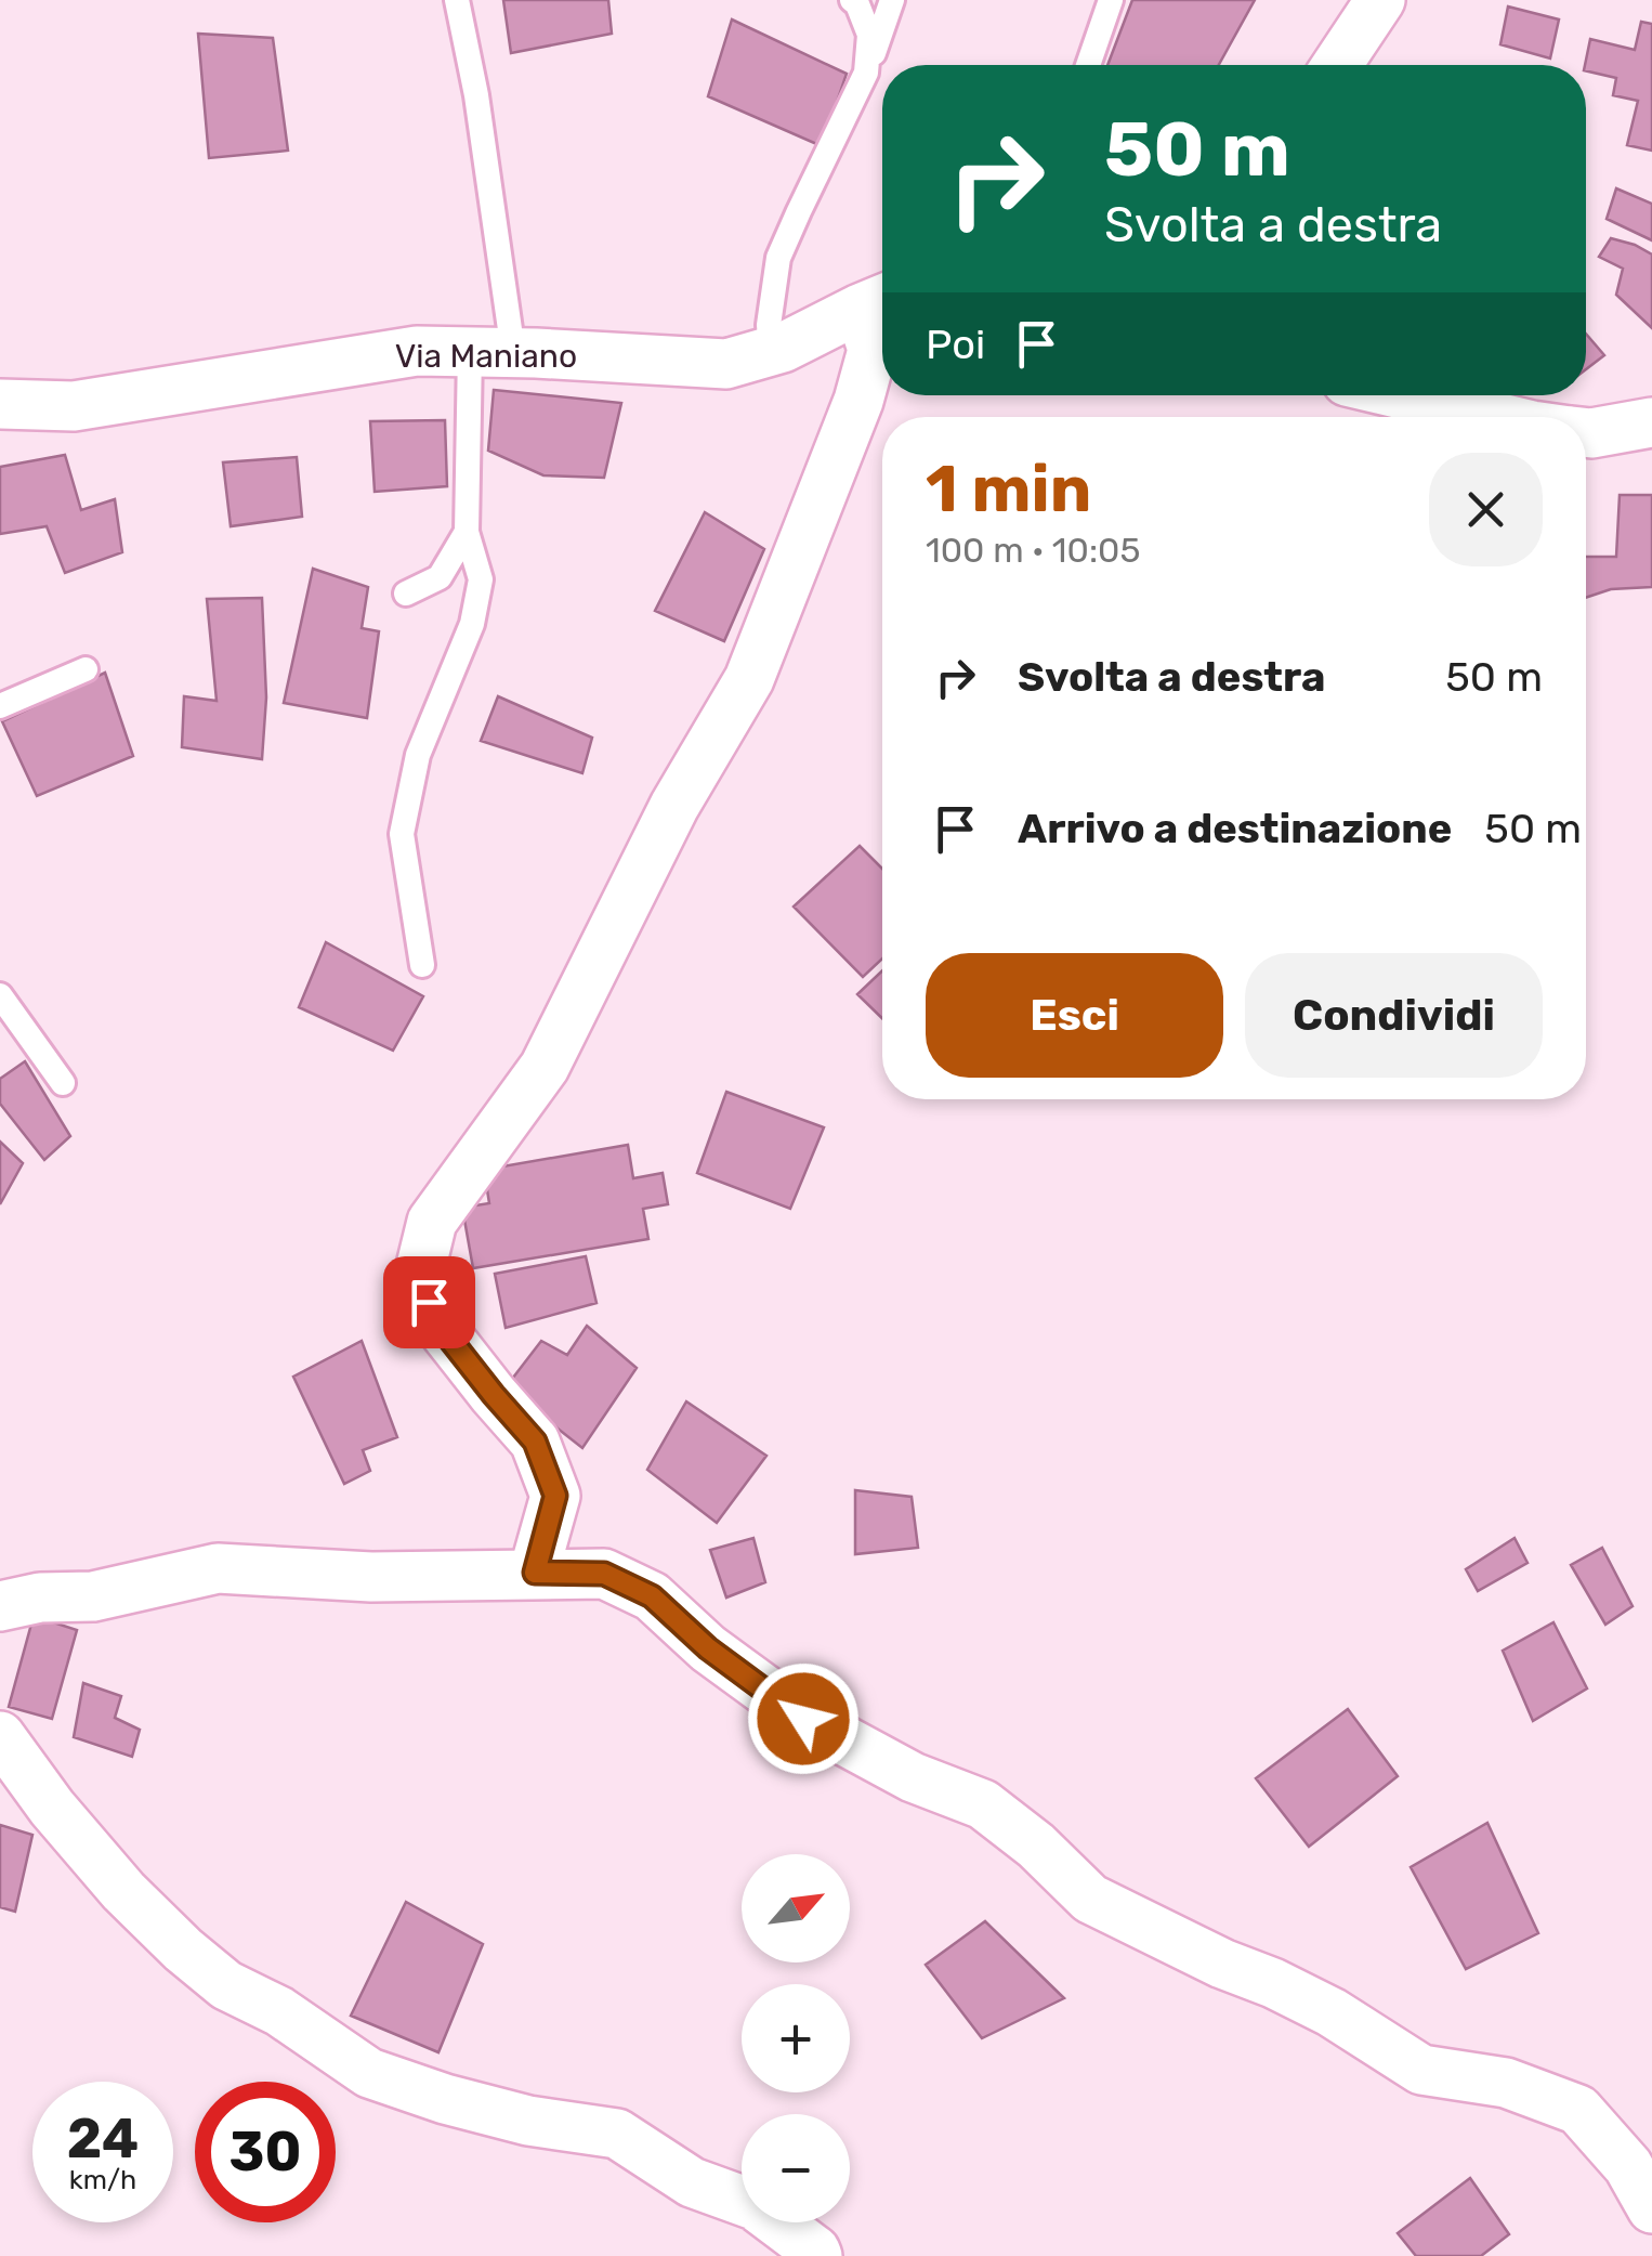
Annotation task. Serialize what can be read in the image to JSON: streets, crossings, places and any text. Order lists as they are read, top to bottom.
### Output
{
  "streets": {
    "street": ["Via Maniano"]
  },
  "north": "top right",
  "page": {
    "turn": ["50 m", "Svolta a destra"],
    "then": "Poi",
    "heading": ["1 min", "100 m · 10:05"],
    "list": [
      {
        "name": "Svolta a destra",
        "value": "50 m"
      },
      {
        "name": "Arrivo a destinazione",
        "value": "50 m"
      }
    ],
    "buttons": ["Esci", "Condividi"],
    "map_buttons": ["+", "−"],
    "speed": "24 km/h",
    "limit": "30"
  }
}
